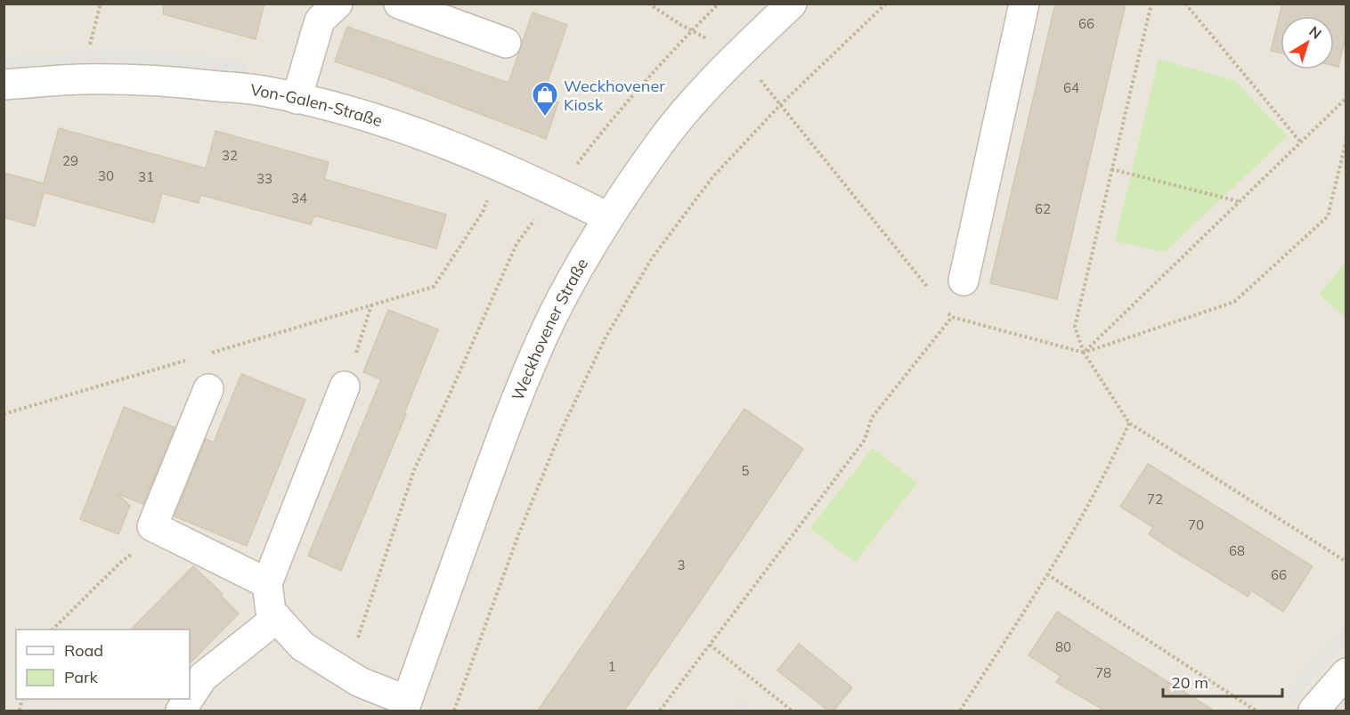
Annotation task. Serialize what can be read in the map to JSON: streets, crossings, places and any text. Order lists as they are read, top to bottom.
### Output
{
  "streets": {
    "street": ["Von-Galen-Straße", "Weckhovener Straße"]
  },
  "crossings": [
    ["Von-Galen-Straße", "Weckhovener Straße"]
  ],
  "places": {
    "shop": ["Weckhovener Kiosk"]
  },
  "house_numbers": [
    "66",
    "64",
    "32",
    "29",
    "30",
    "31",
    "33",
    "34",
    "62",
    "5",
    "72",
    "70",
    "68",
    "3",
    "66",
    "80",
    "1",
    "78"
  ],
  "legend": ["Road", "Park"],
  "scale_bar": "20 m",
  "north": "top right"
}
